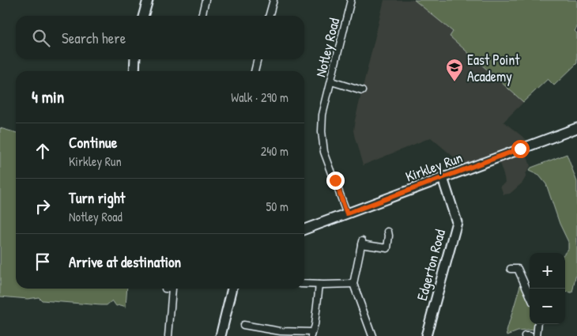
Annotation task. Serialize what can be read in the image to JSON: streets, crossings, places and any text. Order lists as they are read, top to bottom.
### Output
{
  "streets": {
    "street": ["Notley Road", "Kirkley Run", "Edgerton Road"]
  },
  "crossings": [
    ["Notley Road", "Kirkley Run"],
    ["Kirkley Run", "Edgerton Road"]
  ],
  "places": {
    "school or university": ["East Point Academy"]
  },
  "page": {
    "search": "Search here",
    "heading": ["4 min", "Walk · 290 m"],
    "list": [
      ["Continue", "Kirkley Run", "240 m"],
      ["Turn right", "Notley Road", "50 m"],
      "Arrive at destination"
    ],
    "map_buttons": ["+", "−"]
  }
}
